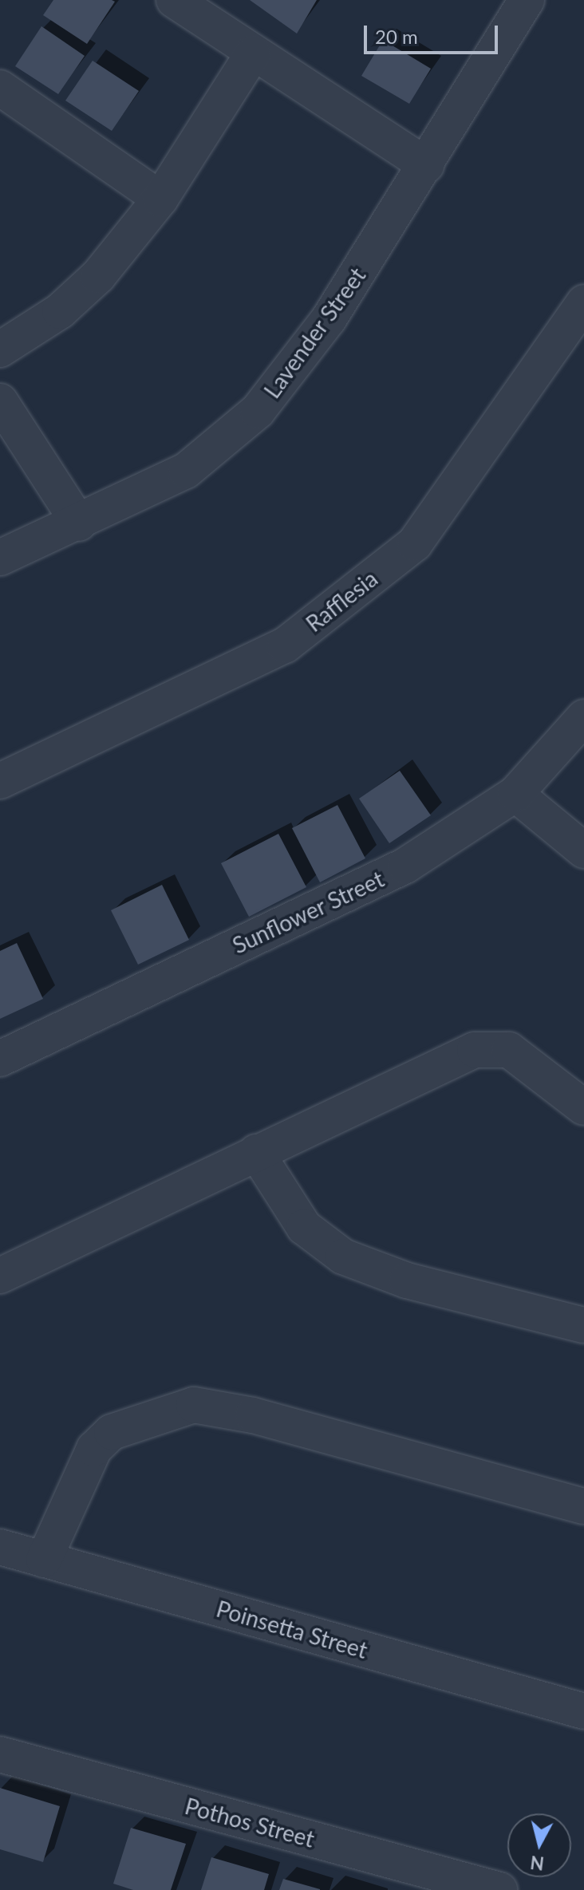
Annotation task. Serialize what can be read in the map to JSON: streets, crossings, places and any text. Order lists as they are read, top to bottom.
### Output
{
  "streets": {
    "street": [
      "Lavender Street",
      "Rafflesia",
      "Sunflower Street",
      "Poinsetta Street",
      "Pothos Street"
    ]
  },
  "scale_bar": "20 m",
  "north": "bottom"
}
